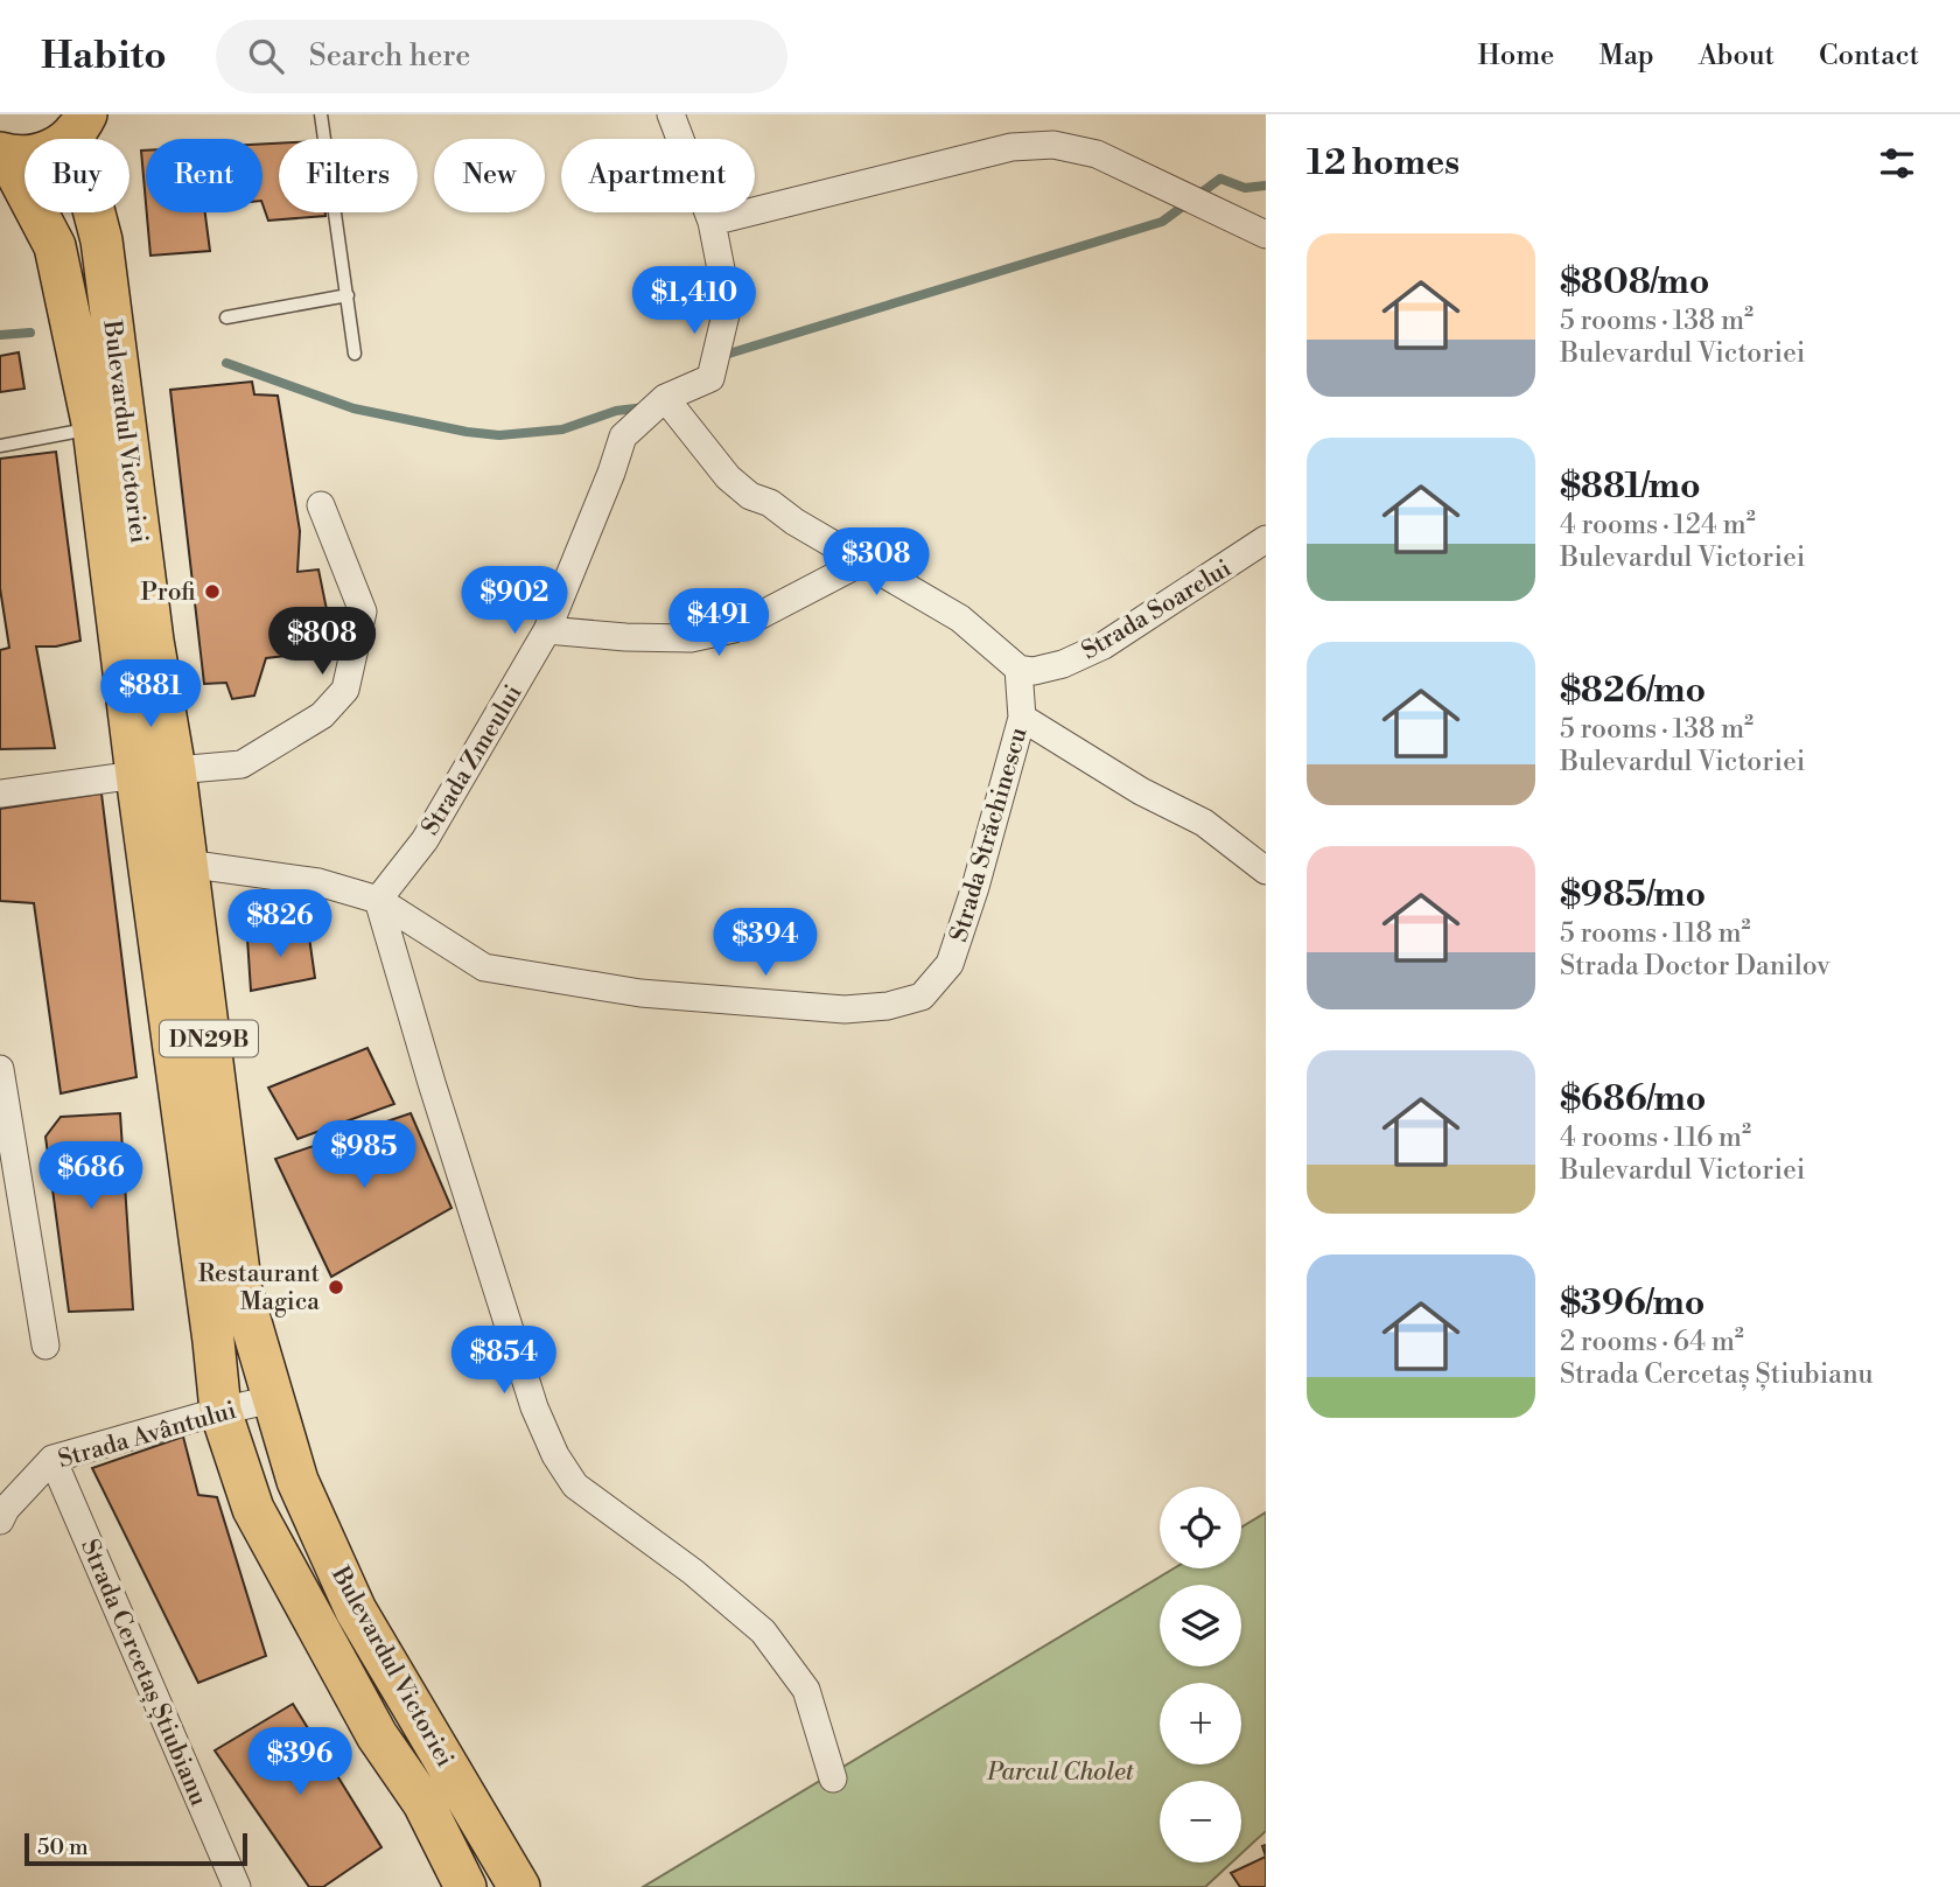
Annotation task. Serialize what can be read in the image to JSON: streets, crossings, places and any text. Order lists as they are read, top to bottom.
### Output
{
  "streets": {
    "main road": ["Bulevardul Victoriei", "DN29B"],
    "street": [
      "Strada Soarelui",
      "Strada Zmeului",
      "Strada Străchinescu",
      "Strada Avântului",
      "Strada Cercetaș Știubianu"
    ]
  },
  "crossings": [
    ["Bulevardul Victoriei", "Strada Străchinescu"],
    ["Bulevardul Victoriei", "Strada Avântului"],
    ["Strada Soarelui", "Strada Străchinescu"],
    ["Strada Zmeului", "Strada Străchinescu"],
    ["Strada Avântului", "Strada Cercetaș Știubianu"]
  ],
  "parks": ["Parcul Cholet"],
  "places": ["Profi", "Restaurant Magica"],
  "scale_bar": "50 m",
  "page": {
    "header": "Habito",
    "search": "Search here",
    "nav": [
      "Home",
      "Map",
      "About",
      "Contact"
    ],
    "heading": "12 homes",
    "chip": [
      "Buy",
      "Rent",
      "Filters",
      "New",
      "Apartment"
    ],
    "list": [
      {
        "name": "$808/mo",
        "note": "5 rooms · 138 m² · Bulevardul Victoriei"
      },
      {
        "name": "$881/mo",
        "note": "4 rooms · 124 m² · Bulevardul Victoriei"
      },
      {
        "name": "$826/mo",
        "note": "5 rooms · 138 m² · Bulevardul Victoriei"
      },
      {
        "name": "$985/mo",
        "note": "5 rooms · 118 m² · Strada Doctor Danilov"
      },
      {
        "name": "$686/mo",
        "note": "4 rooms · 116 m² · Bulevardul Victoriei"
      },
      {
        "name": "$396/mo",
        "note": "2 rooms · 64 m² · Strada Cercetaș Știubianu"
      }
    ],
    "price": [
      "$1,410",
      "$308",
      "$902",
      "$491",
      "$808",
      "$881",
      "$826",
      "$394",
      "$985",
      "$686",
      "$854",
      "$396"
    ],
    "map_buttons": ["+", "−"],
    "scale": "50 m"
  }
}
